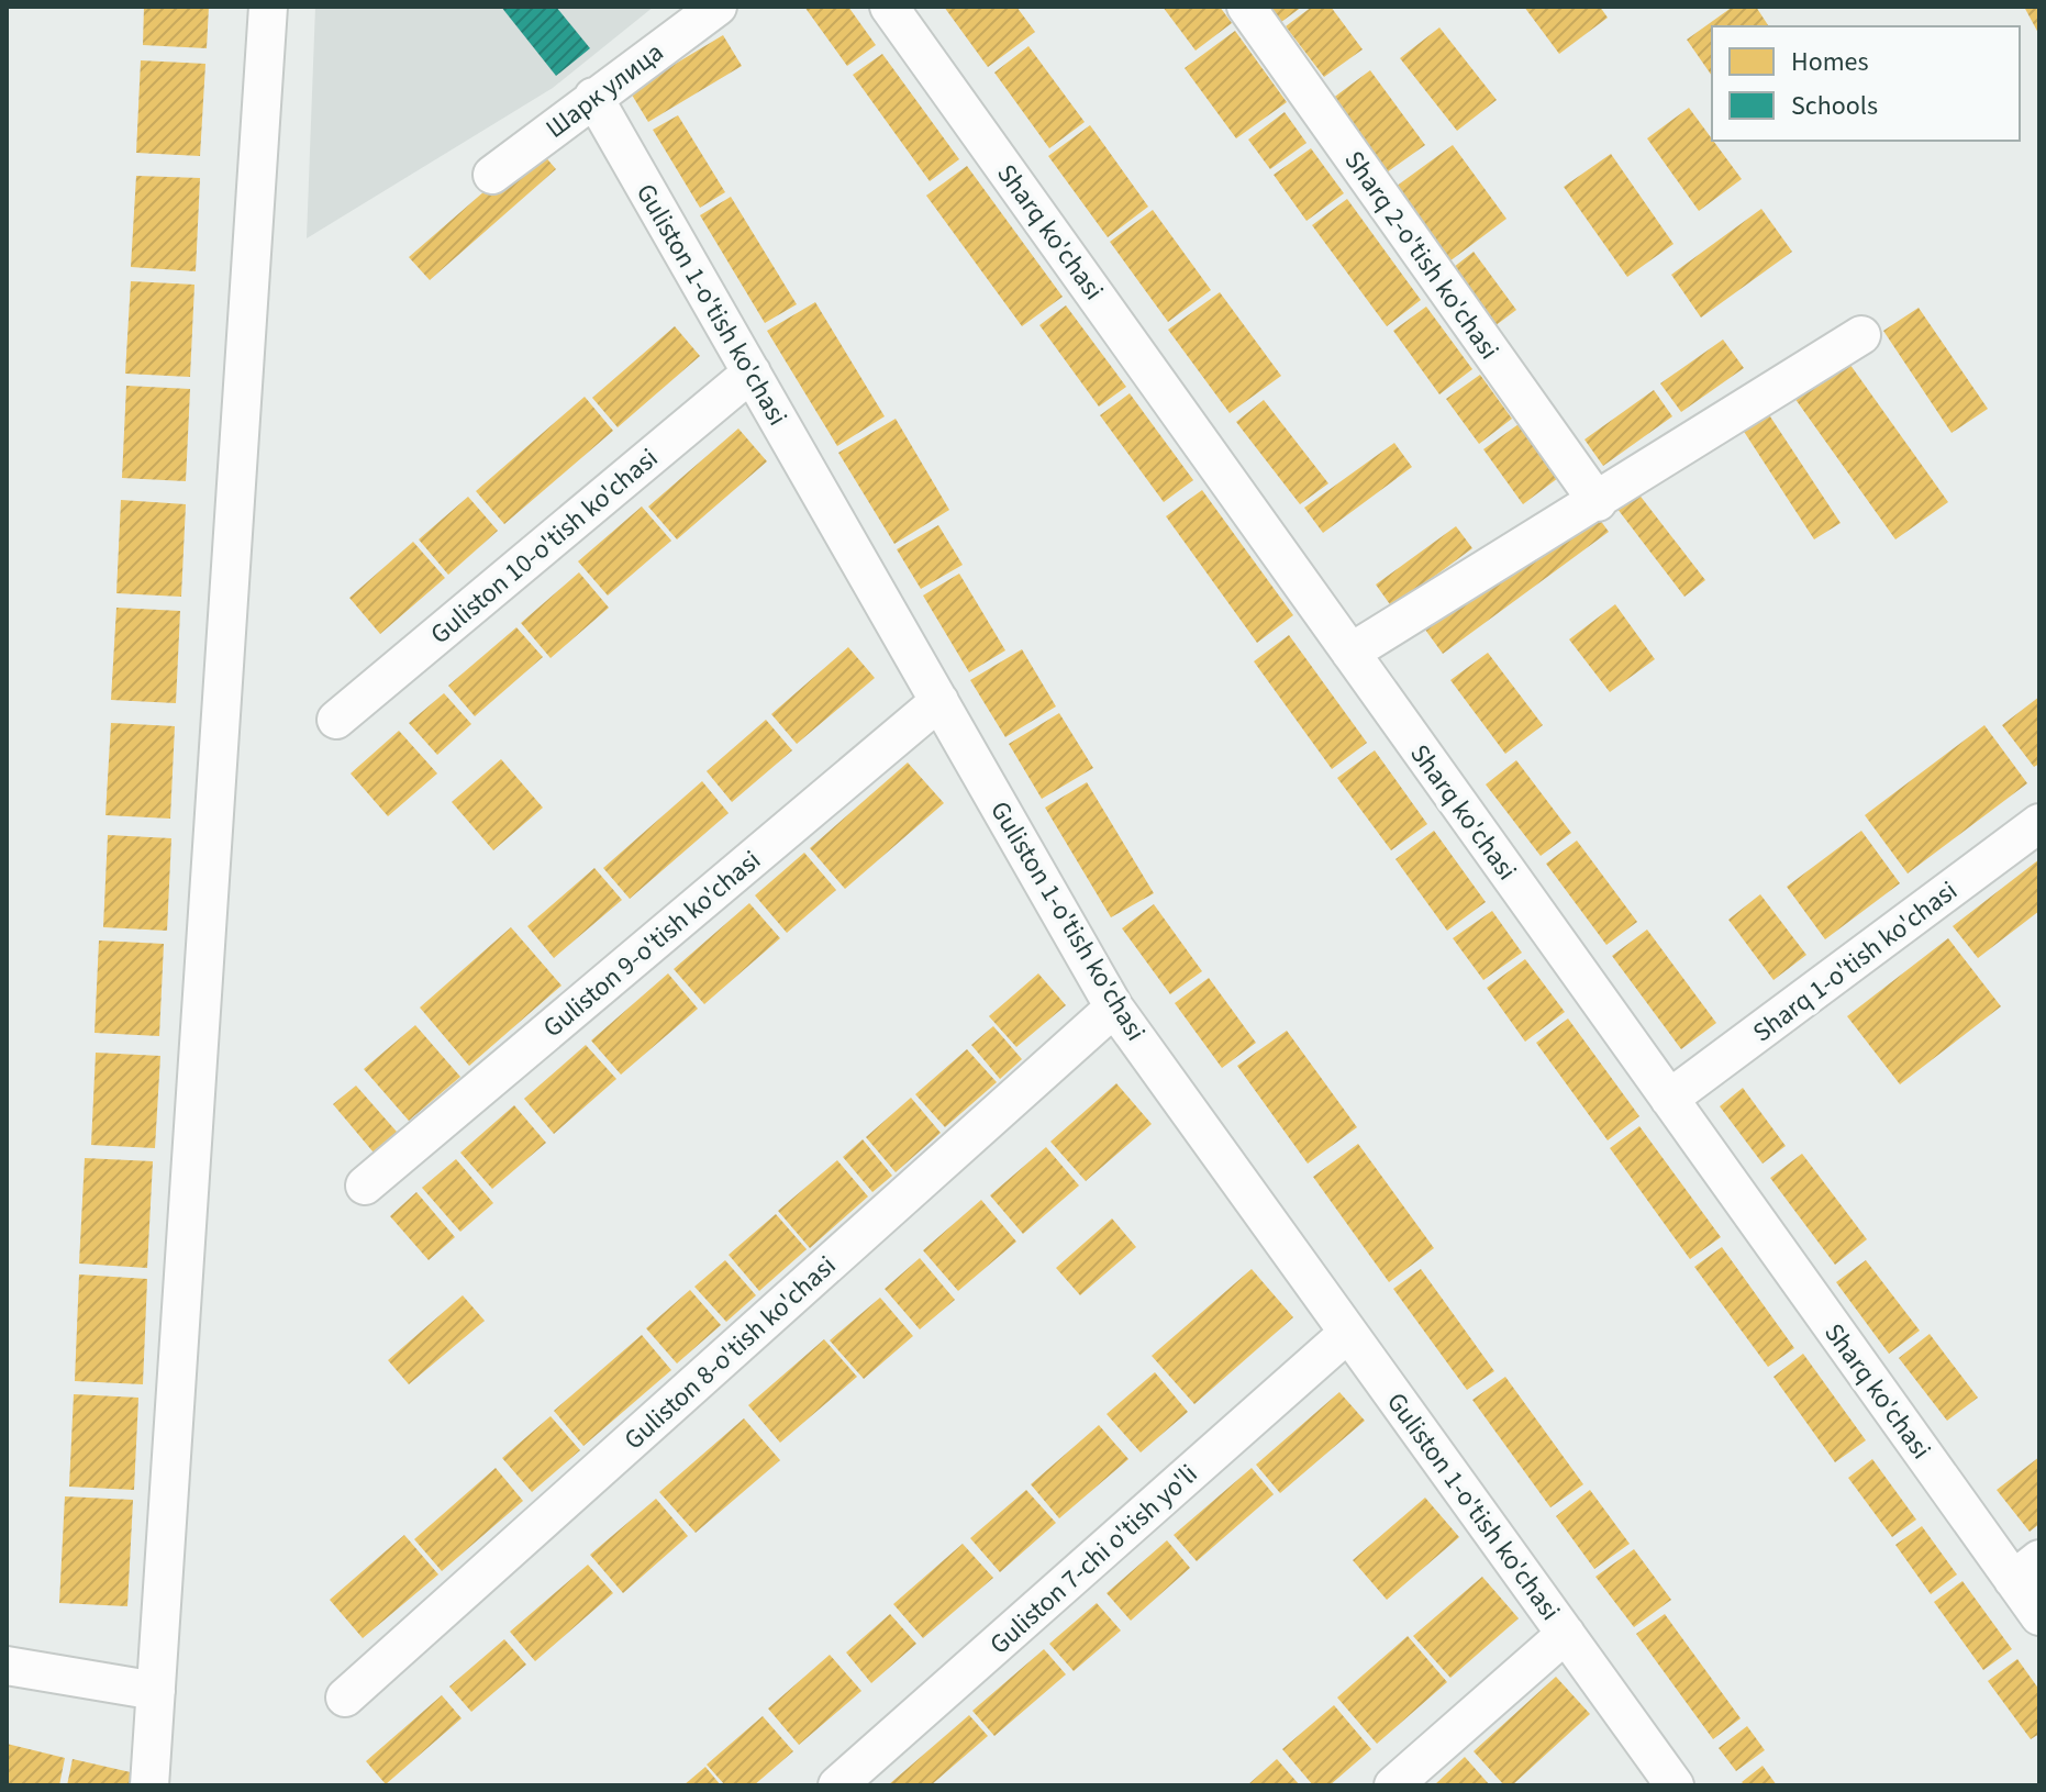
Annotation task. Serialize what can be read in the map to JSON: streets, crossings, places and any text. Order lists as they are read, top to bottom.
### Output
{
  "streets": {
    "street": [
      "Шарк улица",
      "Sharq ko'chasi",
      "Sharq 2-o'tish ko'chasi",
      "Guliston 1-o'tish ko'chasi",
      "Guliston 10-o'tish ko'chasi",
      "Guliston 9-o'tish ko'chasi",
      "Sharq 1-o'tish ko'chasi",
      "Guliston 8-o'tish ko'chasi",
      "Guliston 7-chi o'tish yo'li"
    ]
  },
  "crossings": [
    ["Шарк улица", "Guliston 1-o'tish ko'chasi"],
    ["Sharq ko'chasi", "Sharq 1-o'tish ko'chasi"],
    ["Guliston 1-o'tish ko'chasi", "Guliston 10-o'tish ko'chasi"],
    ["Guliston 1-o'tish ko'chasi", "Guliston 9-o'tish ko'chasi"],
    ["Guliston 1-o'tish ko'chasi", "Guliston 8-o'tish ko'chasi"],
    ["Guliston 1-o'tish ko'chasi", "Guliston 7-chi o'tish yo'li"]
  ],
  "legend": ["Homes", "Schools"]
}
